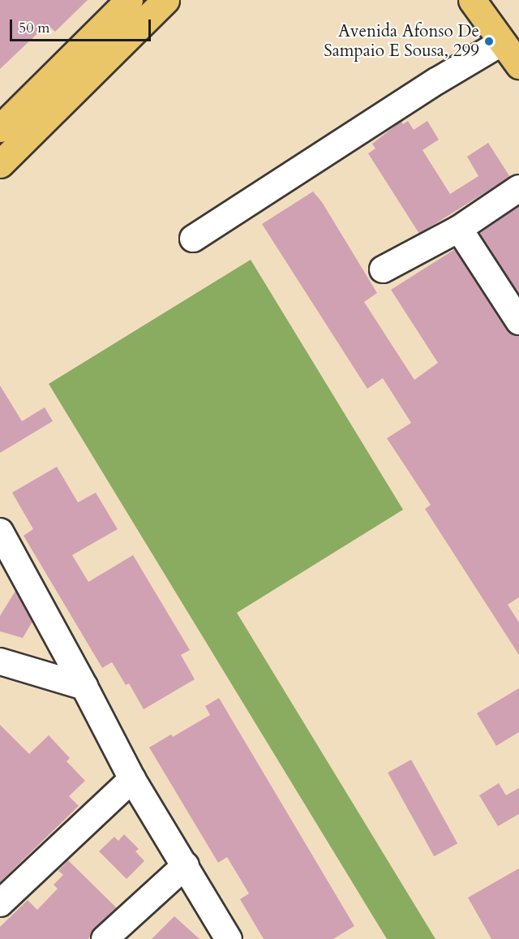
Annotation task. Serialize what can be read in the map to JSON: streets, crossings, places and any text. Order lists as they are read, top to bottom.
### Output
{
  "places": ["Avenida Afonso De Sampaio E Sousa, 299"],
  "scale_bar": "50 m"
}
